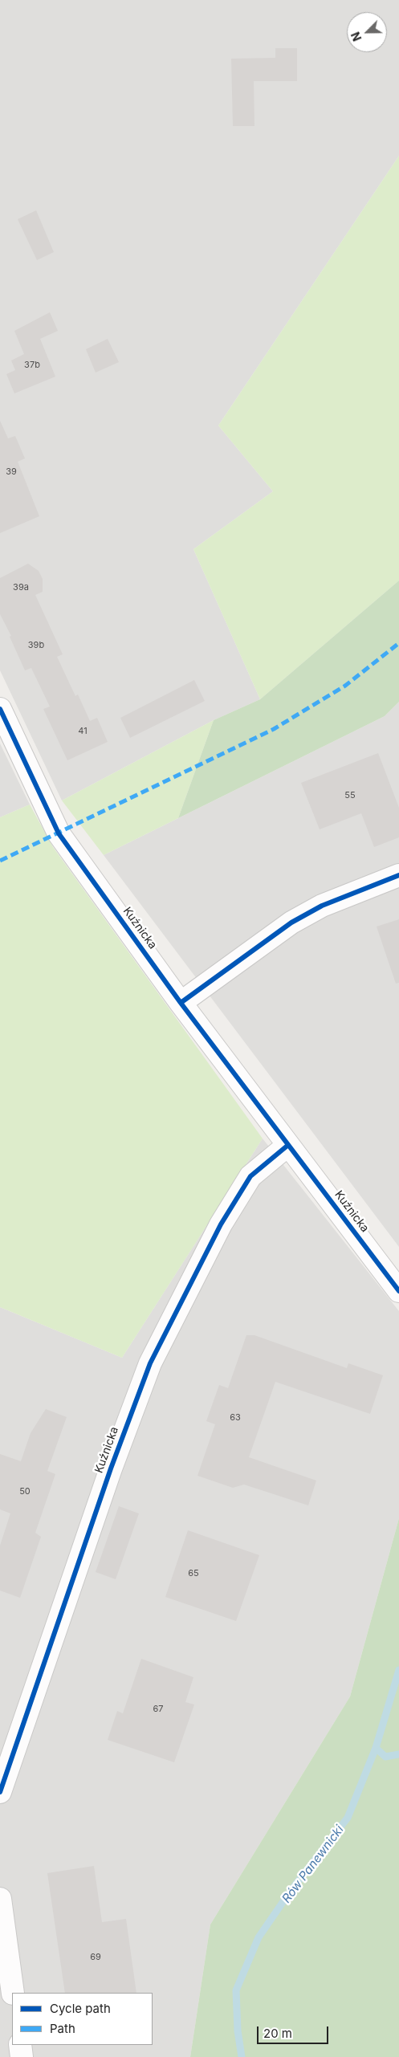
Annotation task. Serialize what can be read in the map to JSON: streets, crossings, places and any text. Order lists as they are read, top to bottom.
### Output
{
  "streets": {
    "street": ["Kuźnicka"]
  },
  "water": ["Rów Panewnicki"],
  "house_numbers": [
    "37b",
    "39",
    "39a",
    "39b",
    "41",
    "55",
    "63",
    "50",
    "65",
    "67",
    "69"
  ],
  "legend": ["Cycle path", "Path"],
  "scale_bar": "20 m",
  "north": "bottom left"
}
